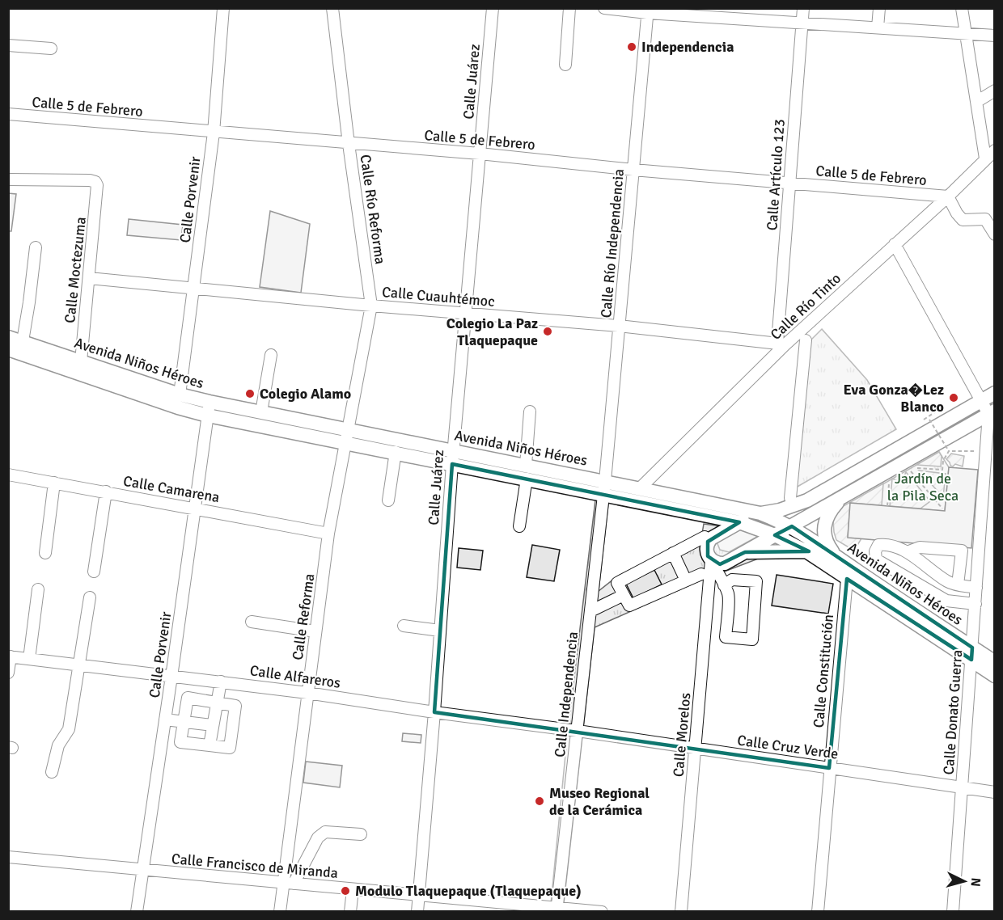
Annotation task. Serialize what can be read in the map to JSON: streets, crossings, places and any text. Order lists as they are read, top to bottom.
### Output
{
  "streets": {
    "main road": ["Avenida Niños Héroes"],
    "street": [
      "Calle Juárez",
      "Calle 5 de Febrero",
      "Calle Artículo 123",
      "Calle Porvenir",
      "Calle Río Reforma",
      "Calle Río Independencia",
      "Calle Moctezuma",
      "Calle Cuauhtémoc",
      "Calle Río Tinto",
      "Calle Camarena",
      "Calle Reforma",
      "Calle Constitución",
      "Calle Alfareros",
      "Calle Independencia",
      "Calle Donato Guerra",
      "Calle Morelos",
      "Calle Cruz Verde",
      "Calle Francisco de Miranda"
    ]
  },
  "crossings": [
    ["Calle Juárez", "Calle 5 de Febrero"],
    ["Calle Juárez", "Calle Cuauhtémoc"],
    ["Calle Juárez", "Avenida Niños Héroes"],
    ["Calle Juárez", "Calle Alfareros"],
    ["Calle Juárez", "Calle Francisco de Miranda"],
    ["Calle 5 de Febrero", "Calle Artículo 123"],
    ["Calle 5 de Febrero", "Calle Porvenir"],
    ["Calle 5 de Febrero", "Calle Río Reforma"],
    ["Calle 5 de Febrero", "Calle Río Independencia"],
    ["Calle 5 de Febrero", "Calle Río Tinto"],
    ["Calle Artículo 123", "Calle Cuauhtémoc"],
    ["Calle Artículo 123", "Calle Río Tinto"],
    ["Calle Porvenir", "Calle Cuauhtémoc"],
    ["Calle Porvenir", "Avenida Niños Héroes"],
    ["Calle Porvenir", "Calle Camarena"],
    ["Calle Porvenir", "Calle Alfareros"],
    ["Calle Porvenir", "Calle Francisco de Miranda"],
    ["Calle Río Reforma", "Calle Cuauhtémoc"],
    ["Calle Río Reforma", "Avenida Niños Héroes"],
    ["Calle Río Reforma", "Calle Reforma"],
    ["Calle Río Independencia", "Calle Cuauhtémoc"],
    ["Calle Río Independencia", "Avenida Niños Héroes"],
    ["Calle Río Independencia", "Calle Independencia"],
    ["Calle Moctezuma", "Calle Cuauhtémoc"],
    ["Calle Moctezuma", "Avenida Niños Héroes"],
    ["Calle Cuauhtémoc", "Calle Río Tinto"],
    ["Calle Río Tinto", "Avenida Niños Héroes"],
    ["Calle Río Tinto", "Calle Donato Guerra"],
    ["Avenida Niños Héroes", "Calle Reforma"],
    ["Avenida Niños Héroes", "Calle Constitución"],
    ["Avenida Niños Héroes", "Calle Independencia"],
    ["Avenida Niños Héroes", "Calle Donato Guerra"],
    ["Calle Camarena", "Calle Reforma"],
    ["Calle Reforma", "Calle Alfareros"],
    ["Calle Reforma", "Calle Francisco de Miranda"],
    ["Calle Constitución", "Calle Cruz Verde"],
    ["Calle Alfareros", "Calle Independencia"],
    ["Calle Alfareros", "Calle Cruz Verde"],
    ["Calle Independencia", "Calle Cruz Verde"],
    ["Calle Independencia", "Calle Francisco de Miranda"],
    ["Calle Donato Guerra", "Calle Cruz Verde"],
    ["Calle Morelos", "Calle Cruz Verde"]
  ],
  "parks": ["Jardín de la Pila Seca"],
  "places": [
    "Independencia",
    "Colegio La Paz Tlaquepaque",
    "Colegio Alamo",
    "Eva Gonza�Lez Blanco",
    "Museo Regional de la Cerámica",
    "Modulo Tlaquepaque (Tlaquepaque)"
  ],
  "north": "right"
}
